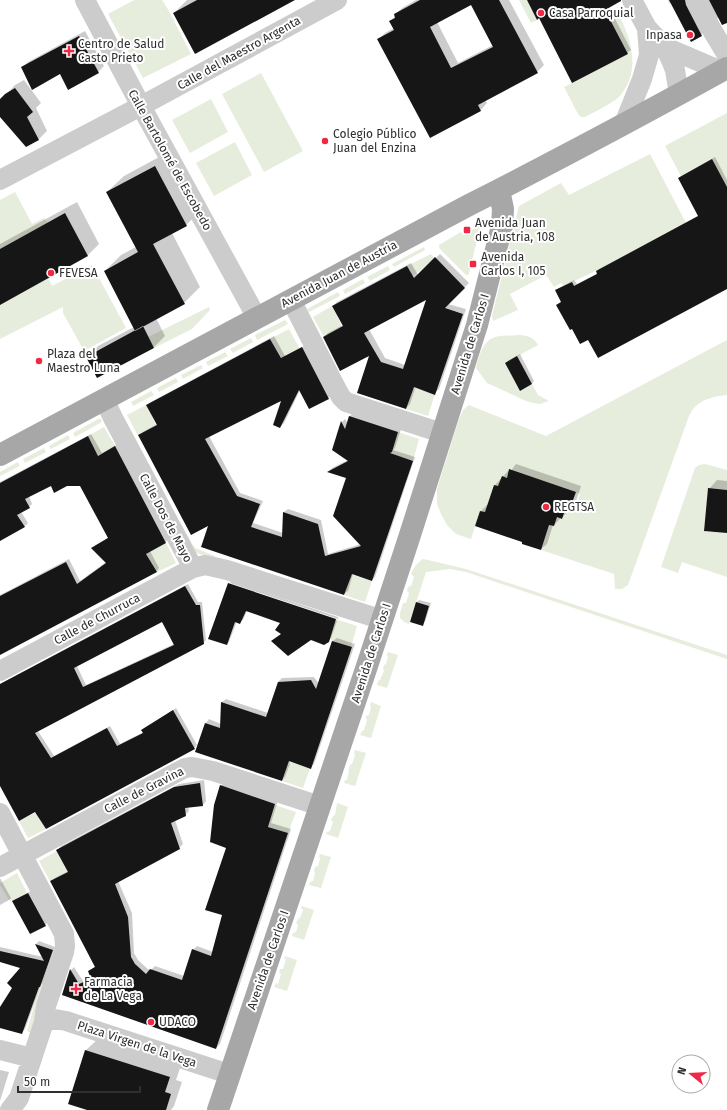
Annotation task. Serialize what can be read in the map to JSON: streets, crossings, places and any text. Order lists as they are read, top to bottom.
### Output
{
  "streets": {
    "main road": ["Avenida Juan de Austria", "Avenida de Carlos I"],
    "street": [
      "Calle del Maestro Argenta",
      "Calle Bartolomé de Escobedo",
      "Calle Dos de Mayo",
      "Calle de Churruca",
      "Calle de Gravina",
      "Plaza Virgen de la Vega"
    ]
  },
  "crossings": [
    ["Calle del Maestro Argenta", "Calle Bartolomé de Escobedo"],
    ["Calle Bartolomé de Escobedo", "Avenida Juan de Austria"],
    ["Avenida Juan de Austria", "Avenida de Carlos I"],
    ["Avenida Juan de Austria", "Calle Dos de Mayo"],
    ["Avenida de Carlos I", "Calle Dos de Mayo"],
    ["Avenida de Carlos I", "Calle de Gravina"],
    ["Avenida de Carlos I", "Plaza Virgen de la Vega"],
    ["Calle Dos de Mayo", "Calle de Churruca"]
  ],
  "places": {
    "other": [
      "Casa Parroquial",
      "Inpasa",
      "Colegio Público Juan del Enzina",
      "FEVESA",
      "Plaza del Maestro Luna",
      "REGTSA",
      "UDACO"
    ],
    "health": ["Centro de Salud Casto Prieto", "Farmacia de La Vega"],
    "transit": ["Avenida Juan de Austria, 108", "Avenida Carlos I, 105"]
  },
  "scale_bar": "50 m",
  "north": "left"
}
